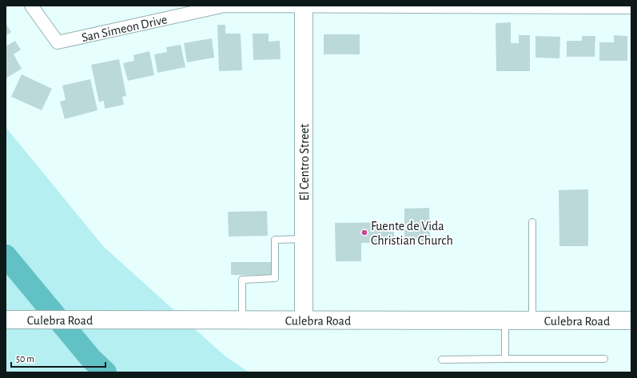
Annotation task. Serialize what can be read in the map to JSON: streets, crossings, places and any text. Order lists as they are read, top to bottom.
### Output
{
  "streets": {
    "main road": ["El Centro Street", "Culebra Road"],
    "street": ["San Simeon Drive"]
  },
  "crossings": [
    ["San Simeon Drive", "El Centro Street"],
    ["El Centro Street", "Culebra Road"]
  ],
  "places": ["Fuente de Vida Christian Church"],
  "scale_bar": "50 m"
}
